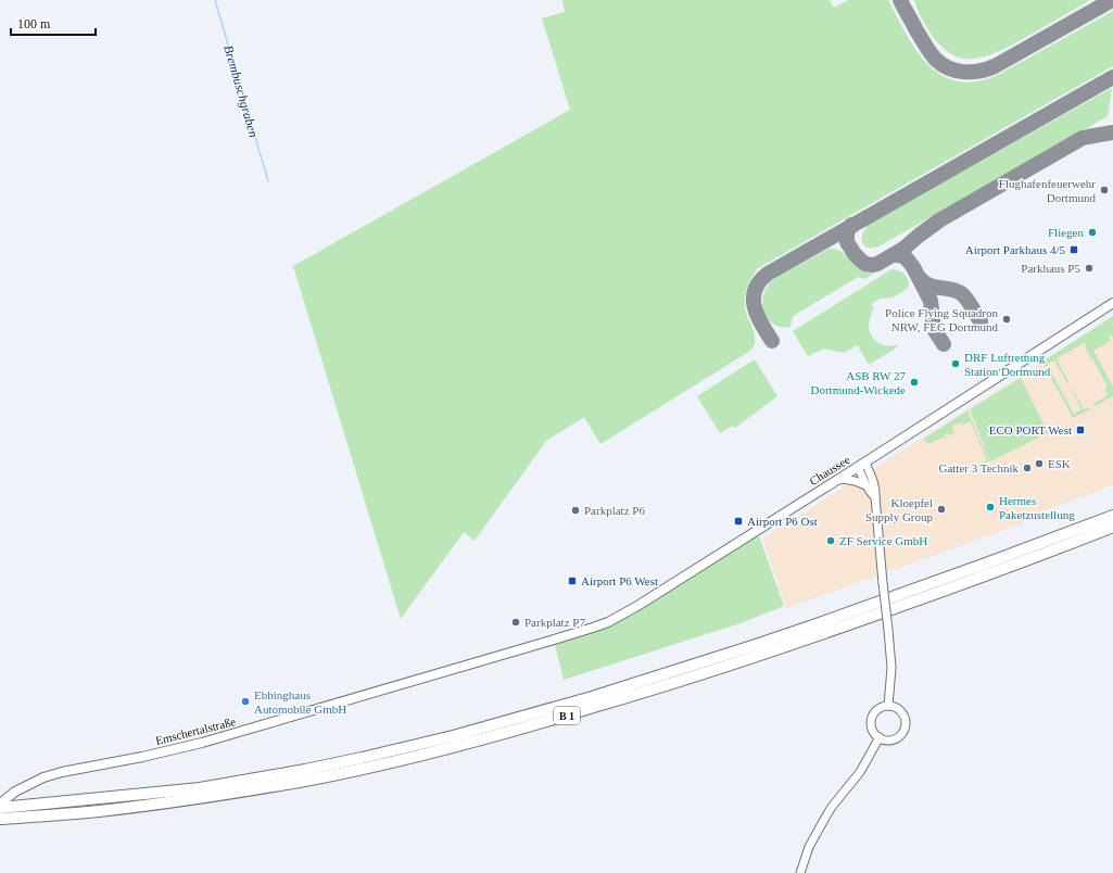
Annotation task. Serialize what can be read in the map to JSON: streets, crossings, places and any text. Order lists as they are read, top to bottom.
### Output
{
  "streets": {
    "highway": ["B 1"],
    "main road": ["Chaussee", "Emschertalstraße"]
  },
  "crossings": [
    ["Chaussee", "Emschertalstraße"],
    ["B 1", "Emschertalstraße"]
  ],
  "water": ["Brembuschgraben"],
  "places": {
    "other": [
      "Flughafenfeuerwehr Dortmund",
      "Fliegen",
      "Parkhaus P5",
      "Police Flying Squadron NRW, FEG Dortmund",
      "DRF Luftrettung Station Dortmund",
      "ASB RW 27 Dortmund-Wickede",
      "ESK",
      "Gatter 3 Technik",
      "Hermes Paketzustellung",
      "Kloepfel Supply Group",
      "Parkplatz P6",
      "ZF Service GmbH",
      "Parkplatz P7",
      "Ebbinghaus Automobile GmbH"
    ],
    "transit": [
      "Airport Parkhaus 4/5",
      "ECO PORT West",
      "Airport P6 Ost",
      "Airport P6 West"
    ]
  },
  "scale_bar": "100 m"
}
